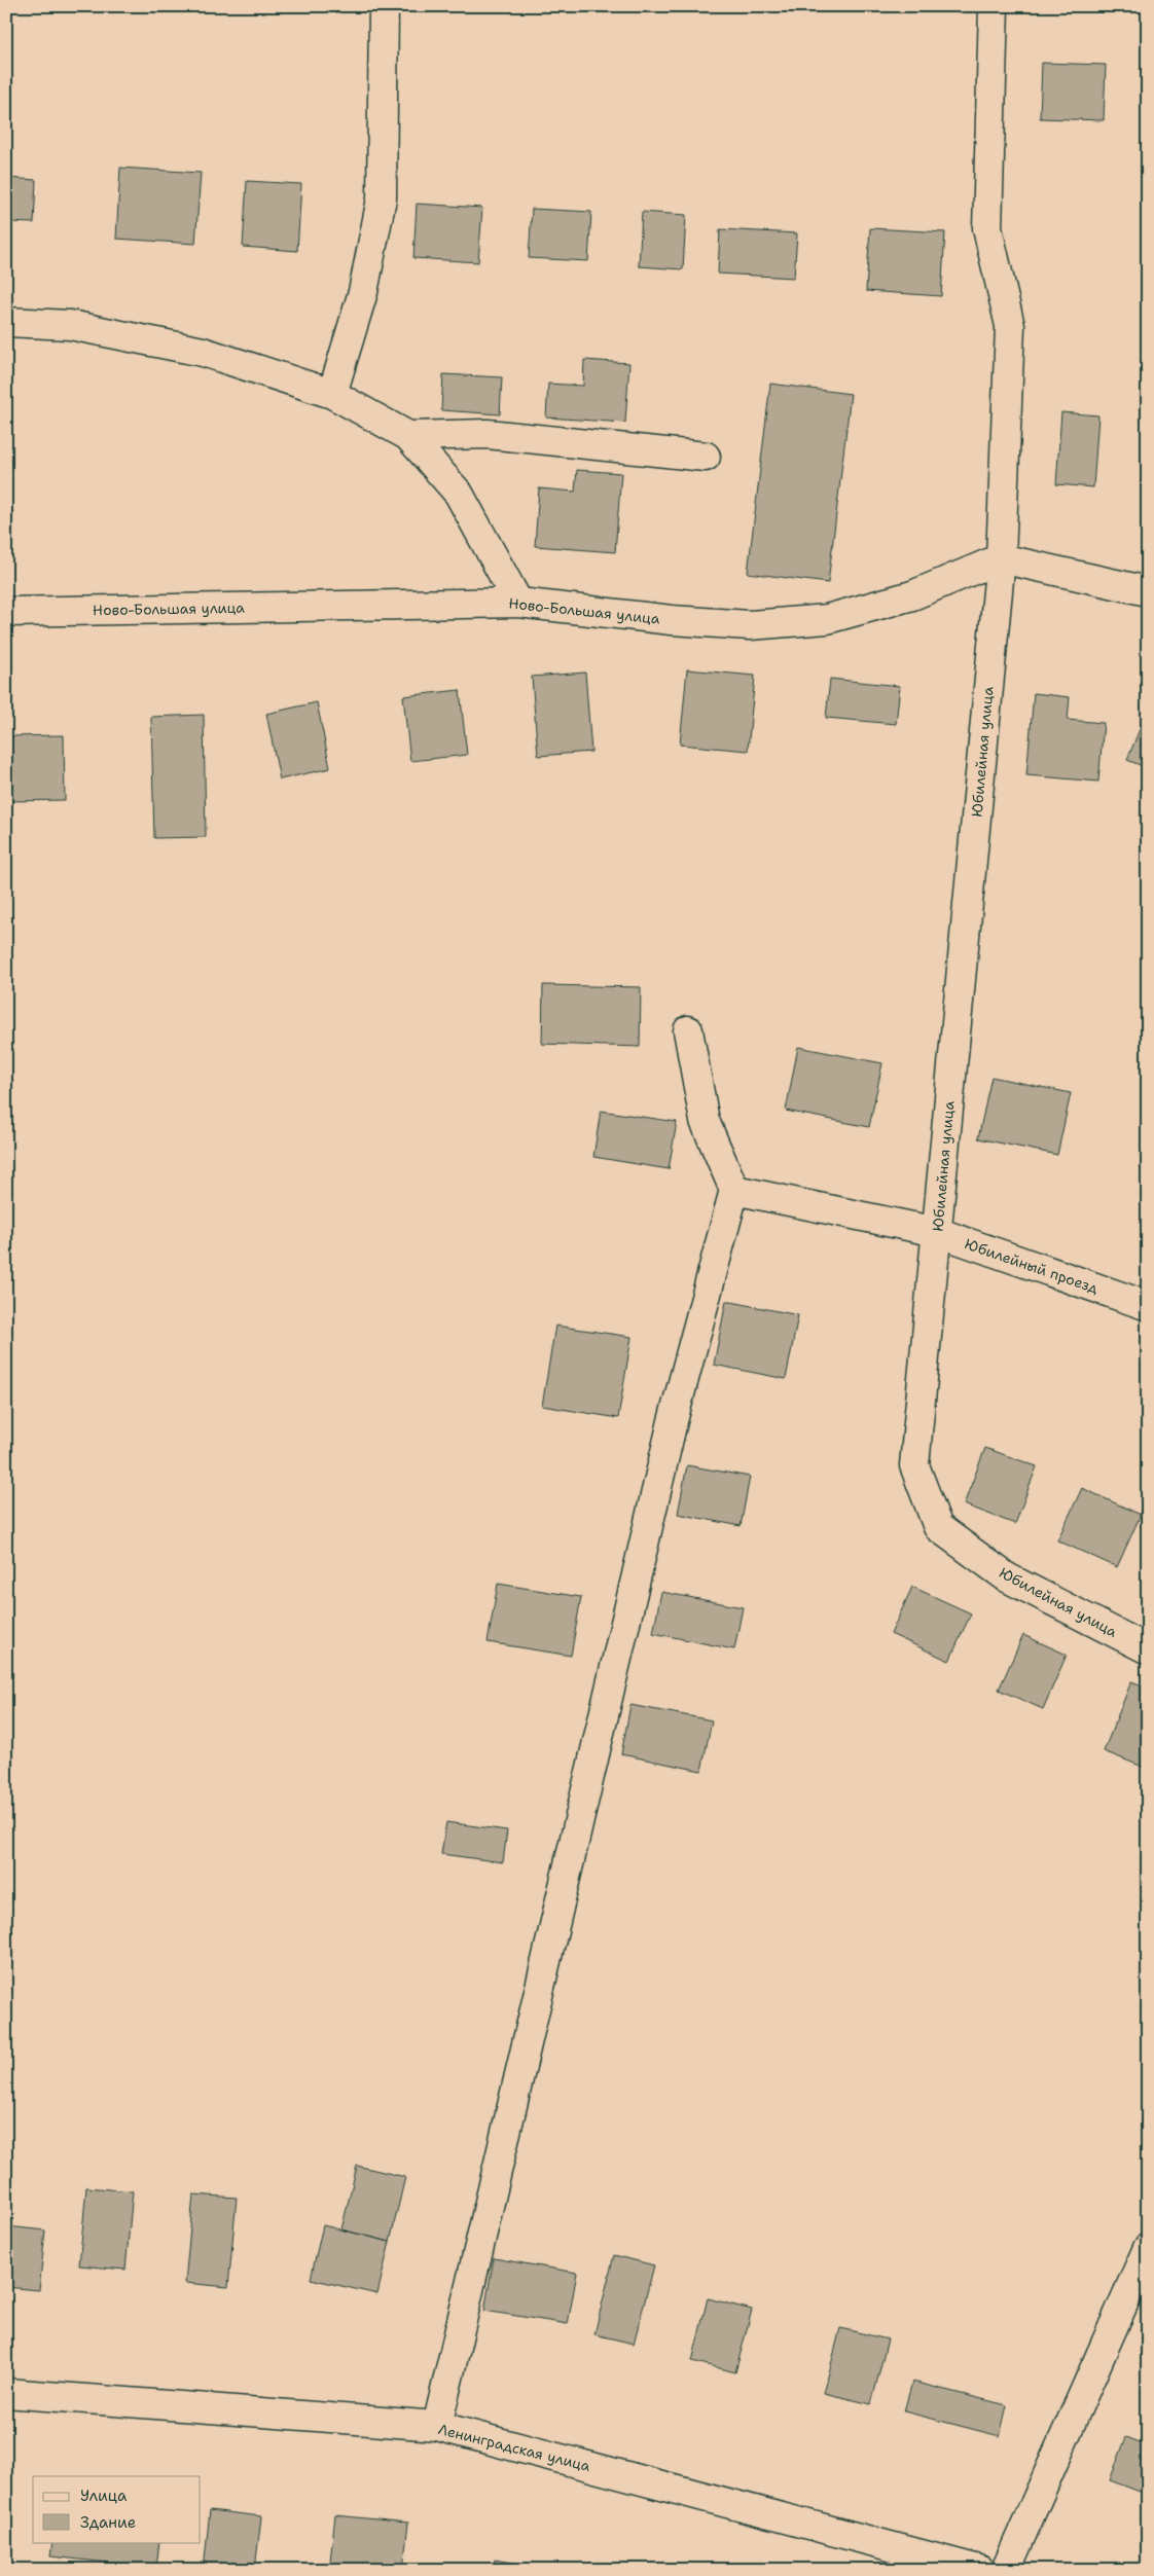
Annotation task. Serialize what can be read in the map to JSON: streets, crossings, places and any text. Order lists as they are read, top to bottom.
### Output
{
  "streets": {
    "street": [
      "Ново-Большая улица",
      "Юбилейная улица",
      "Юбилейный проезд",
      "Ленинградская улица"
    ]
  },
  "crossings": [
    ["Ново-Большая улица", "Юбилейная улица"],
    ["Юбилейная улица", "Юбилейный проезд"]
  ],
  "legend": ["Улица", "Здание"]
}
